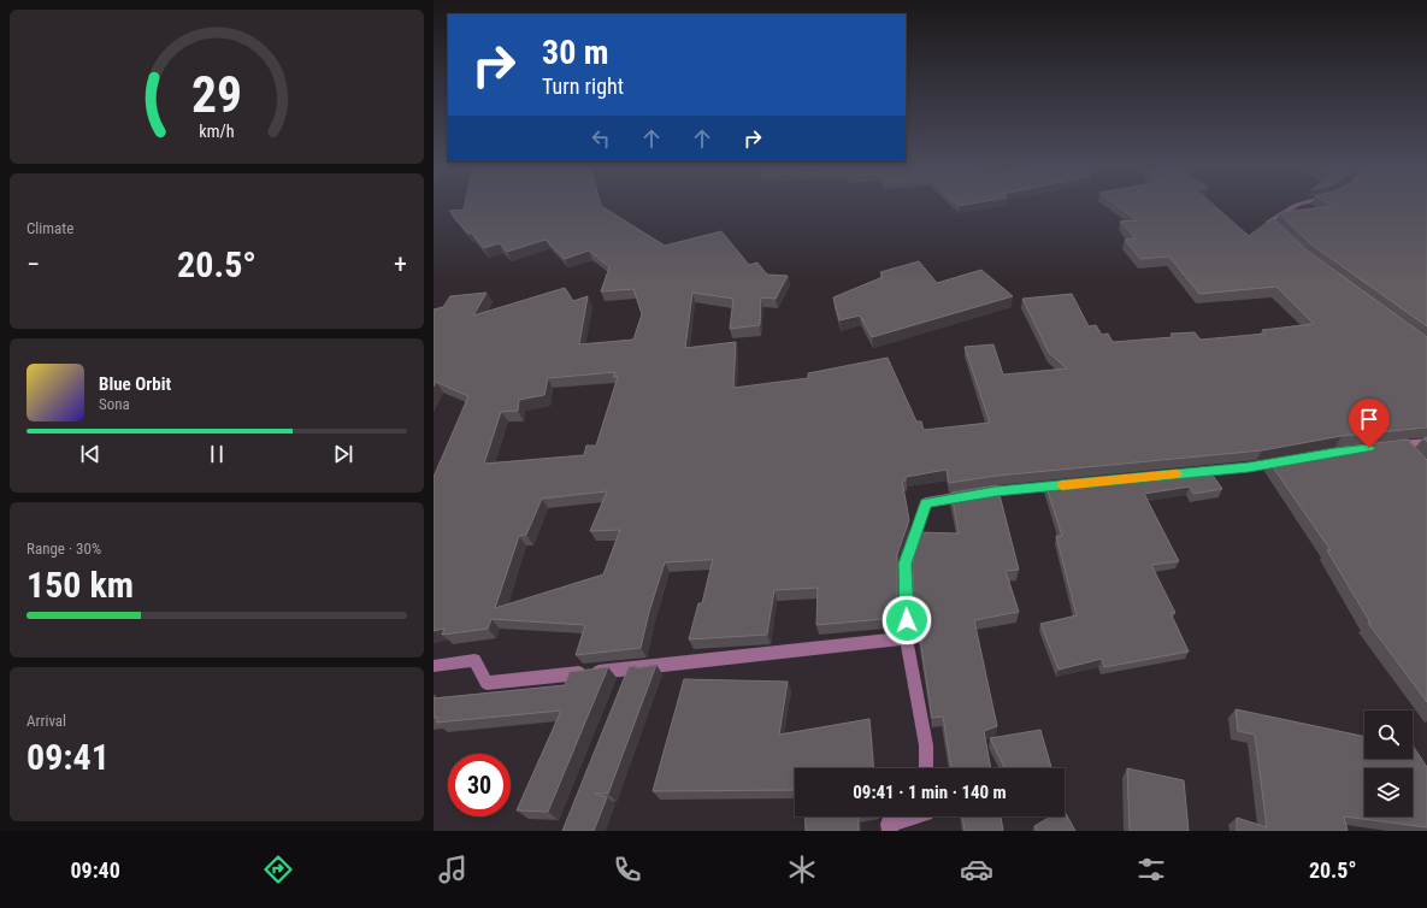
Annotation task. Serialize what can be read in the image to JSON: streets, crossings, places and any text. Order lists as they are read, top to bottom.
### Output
{
  "page": {
    "turn": ["30 m", "Turn right"],
    "tile": [
      "Climate",
      ["Range · 30%", "150 km"],
      ["Arrival", "09:41"]
    ],
    "heat": ["−", "20.5°", "+"],
    "song": ["Blue Orbit", "Sona"],
    "limit": "30",
    "trip": "09:41 · 1 min · 140 m",
    "tabs": ["09:40", "20.5°"],
    "gauge": ["29", "km/h"]
  }
}
